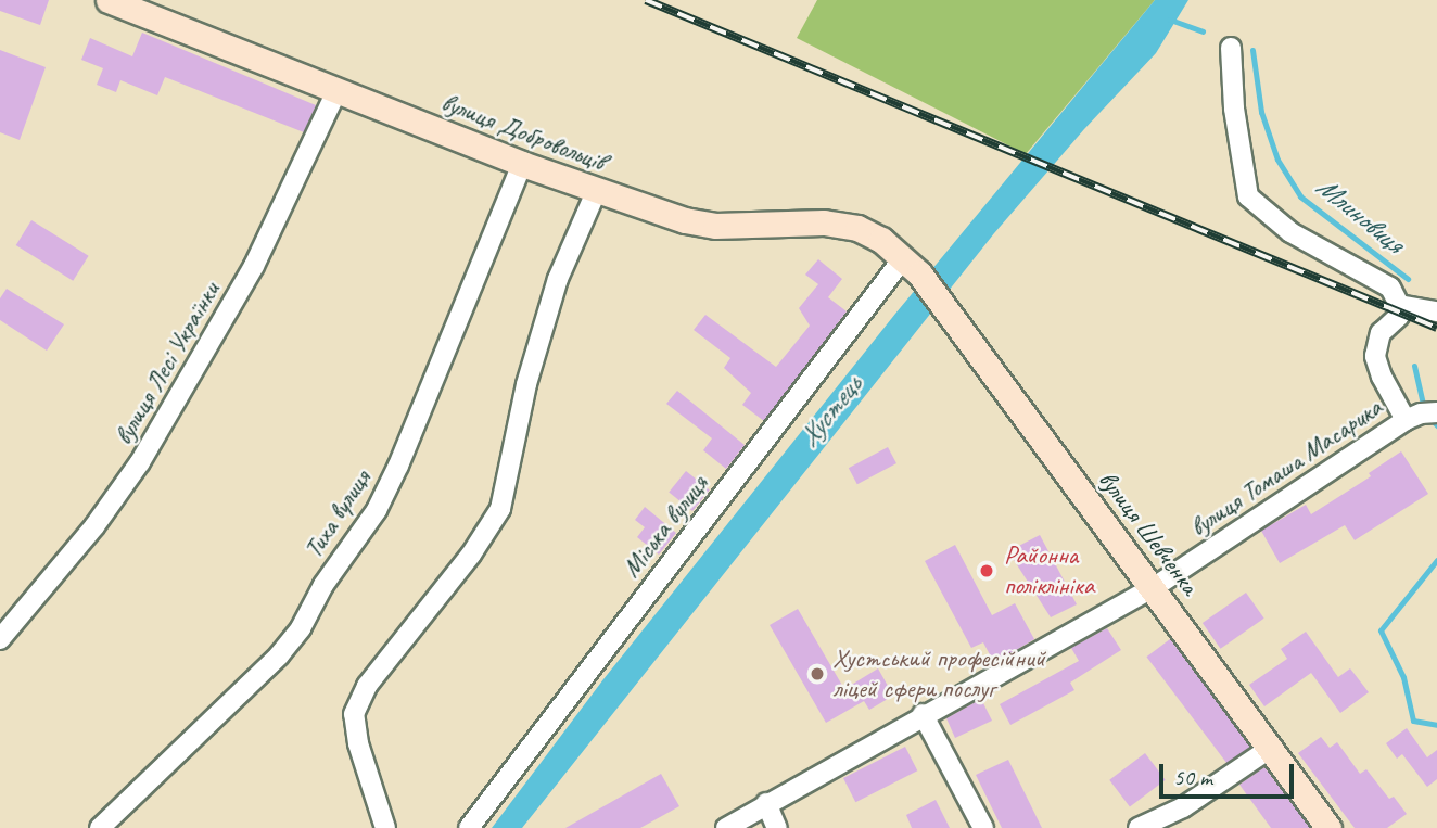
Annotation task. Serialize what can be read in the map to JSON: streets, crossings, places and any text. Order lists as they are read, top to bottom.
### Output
{
  "streets": {
    "main road": ["вулиця Добровольців", "вулиця Шевченка"],
    "street": [
      "вулиця Лесі Українки",
      "вулиця Томаша Масарика",
      "Тиха вулиця",
      "Міська вулиця"
    ]
  },
  "crossings": [
    ["вулиця Добровольців", "вулиця Лесі Українки"],
    ["вулиця Добровольців", "Тиха вулиця"],
    ["вулиця Добровольців", "Міська вулиця"],
    ["вулиця Добровольців", "вулиця Шевченка"],
    ["вулиця Томаша Масарика", "вулиця Шевченка"],
    ["Міська вулиця", "вулиця Шевченка"]
  ],
  "water": ["Млиновиця", "Хустець"],
  "places": ["Районна поліклініка", "Хустський професійний ліцей сфери послуг"],
  "scale_bar": "50 m"
}
